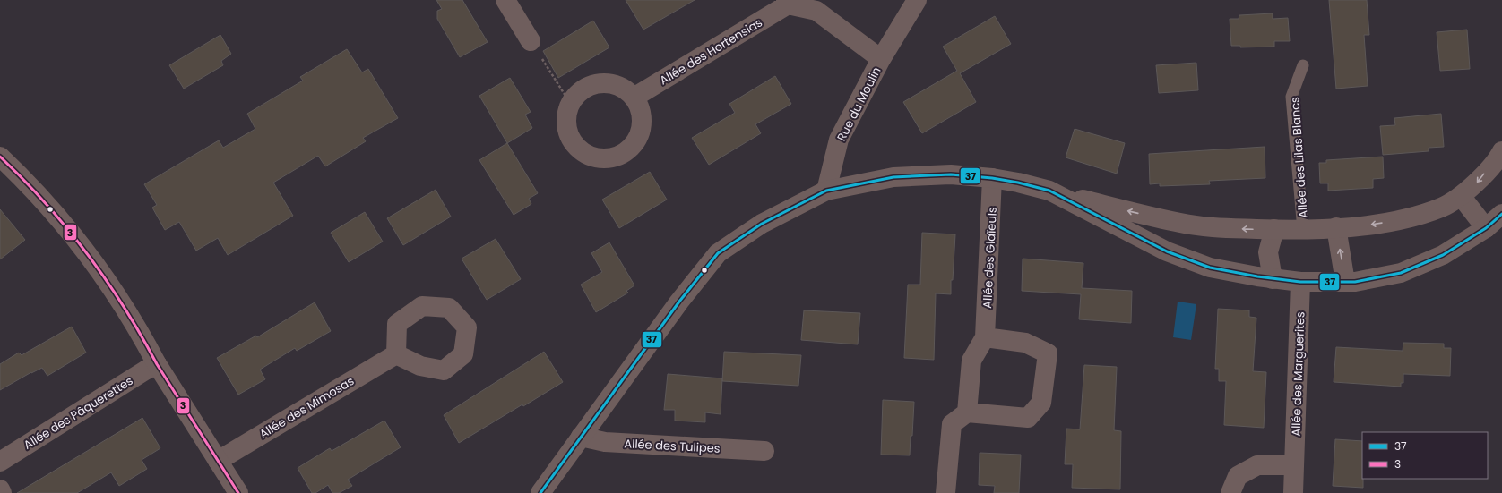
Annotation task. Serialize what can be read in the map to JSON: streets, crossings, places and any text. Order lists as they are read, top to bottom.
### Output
{
  "streets": {
    "street": [
      "Allée des Hortensias",
      "Rue du Moulin",
      "Allée des Glaïeuls",
      "Allée des Marguerites",
      "Allée des Mimosas",
      "Allée des Pâquerettes",
      "Allée des Tulipes"
    ],
    "lane": ["Allée des Lilas Blancs"]
  },
  "lines": ["transit line 3", "transit line 37"],
  "legend": ["37", "3"]
}
